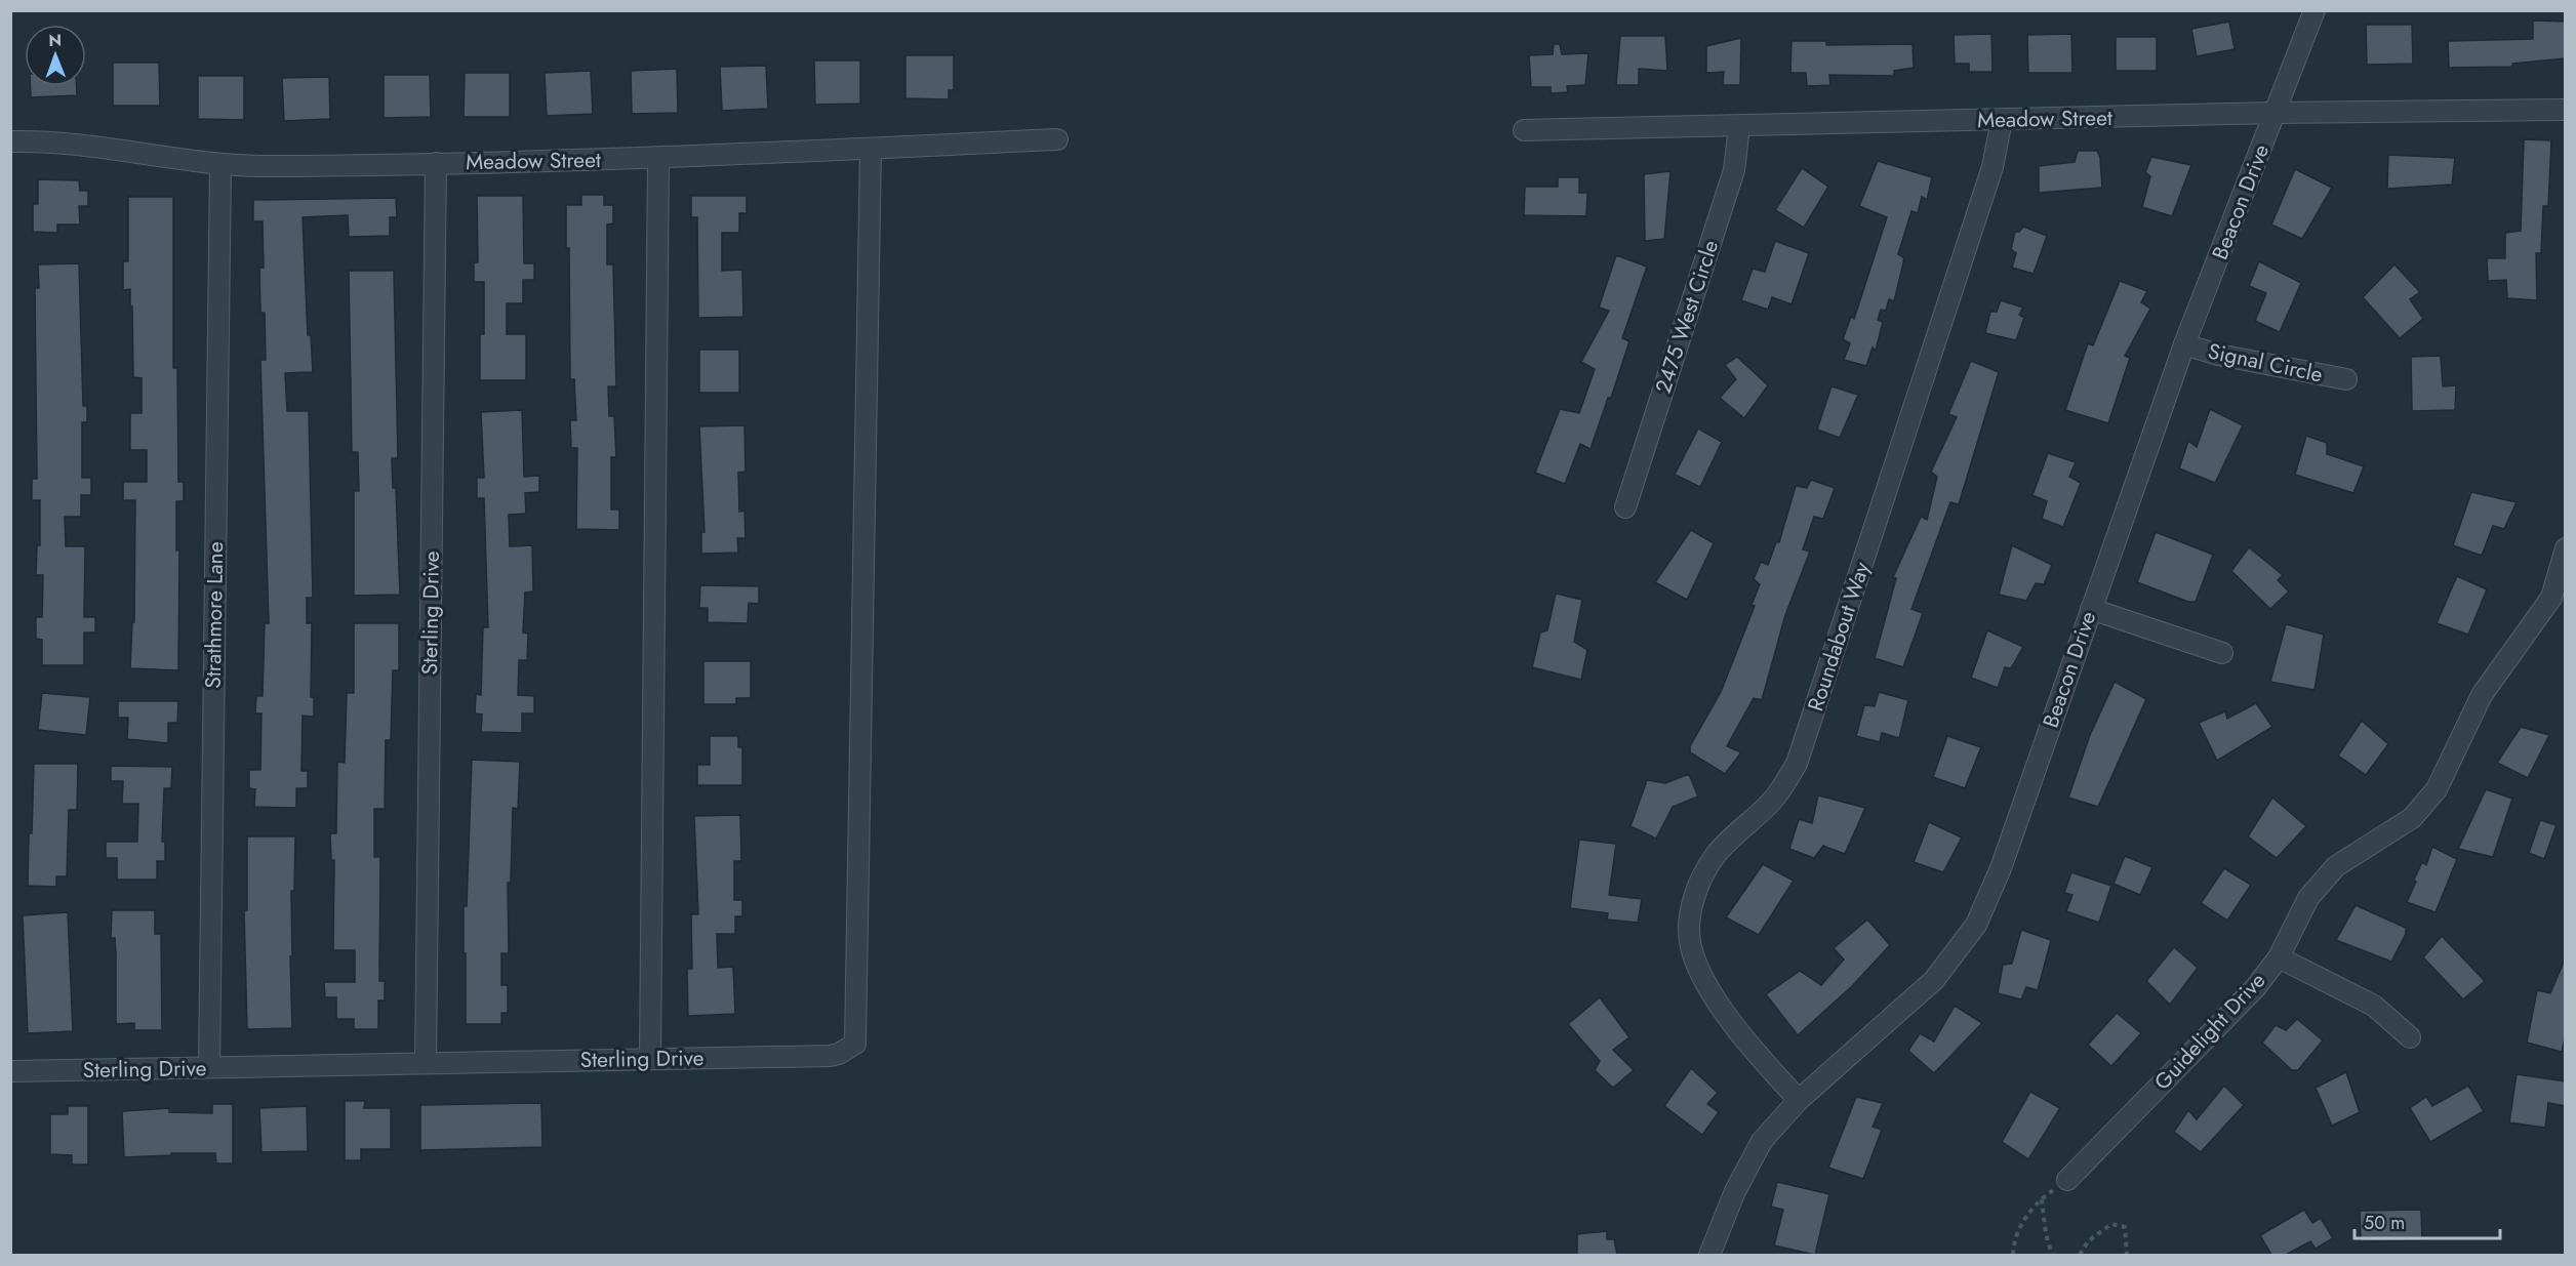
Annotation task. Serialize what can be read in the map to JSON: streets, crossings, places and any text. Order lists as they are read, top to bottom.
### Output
{
  "streets": {
    "street": [
      "Meadow Street",
      "Beacon Drive",
      "2475 West Circle",
      "Signal Circle",
      "Sterling Drive",
      "Strathmore Lane",
      "Roundabout Way",
      "Guidelight Drive"
    ]
  },
  "crossings": [
    ["Meadow Street", "Beacon Drive"],
    ["Meadow Street", "2475 West Circle"],
    ["Meadow Street", "Sterling Drive"],
    ["Meadow Street", "Strathmore Lane"],
    ["Meadow Street", "Roundabout Way"],
    ["Beacon Drive", "Signal Circle"],
    ["Beacon Drive", "Roundabout Way"],
    ["Sterling Drive", "Strathmore Lane"]
  ],
  "scale_bar": "50 m",
  "north": "top"
}
